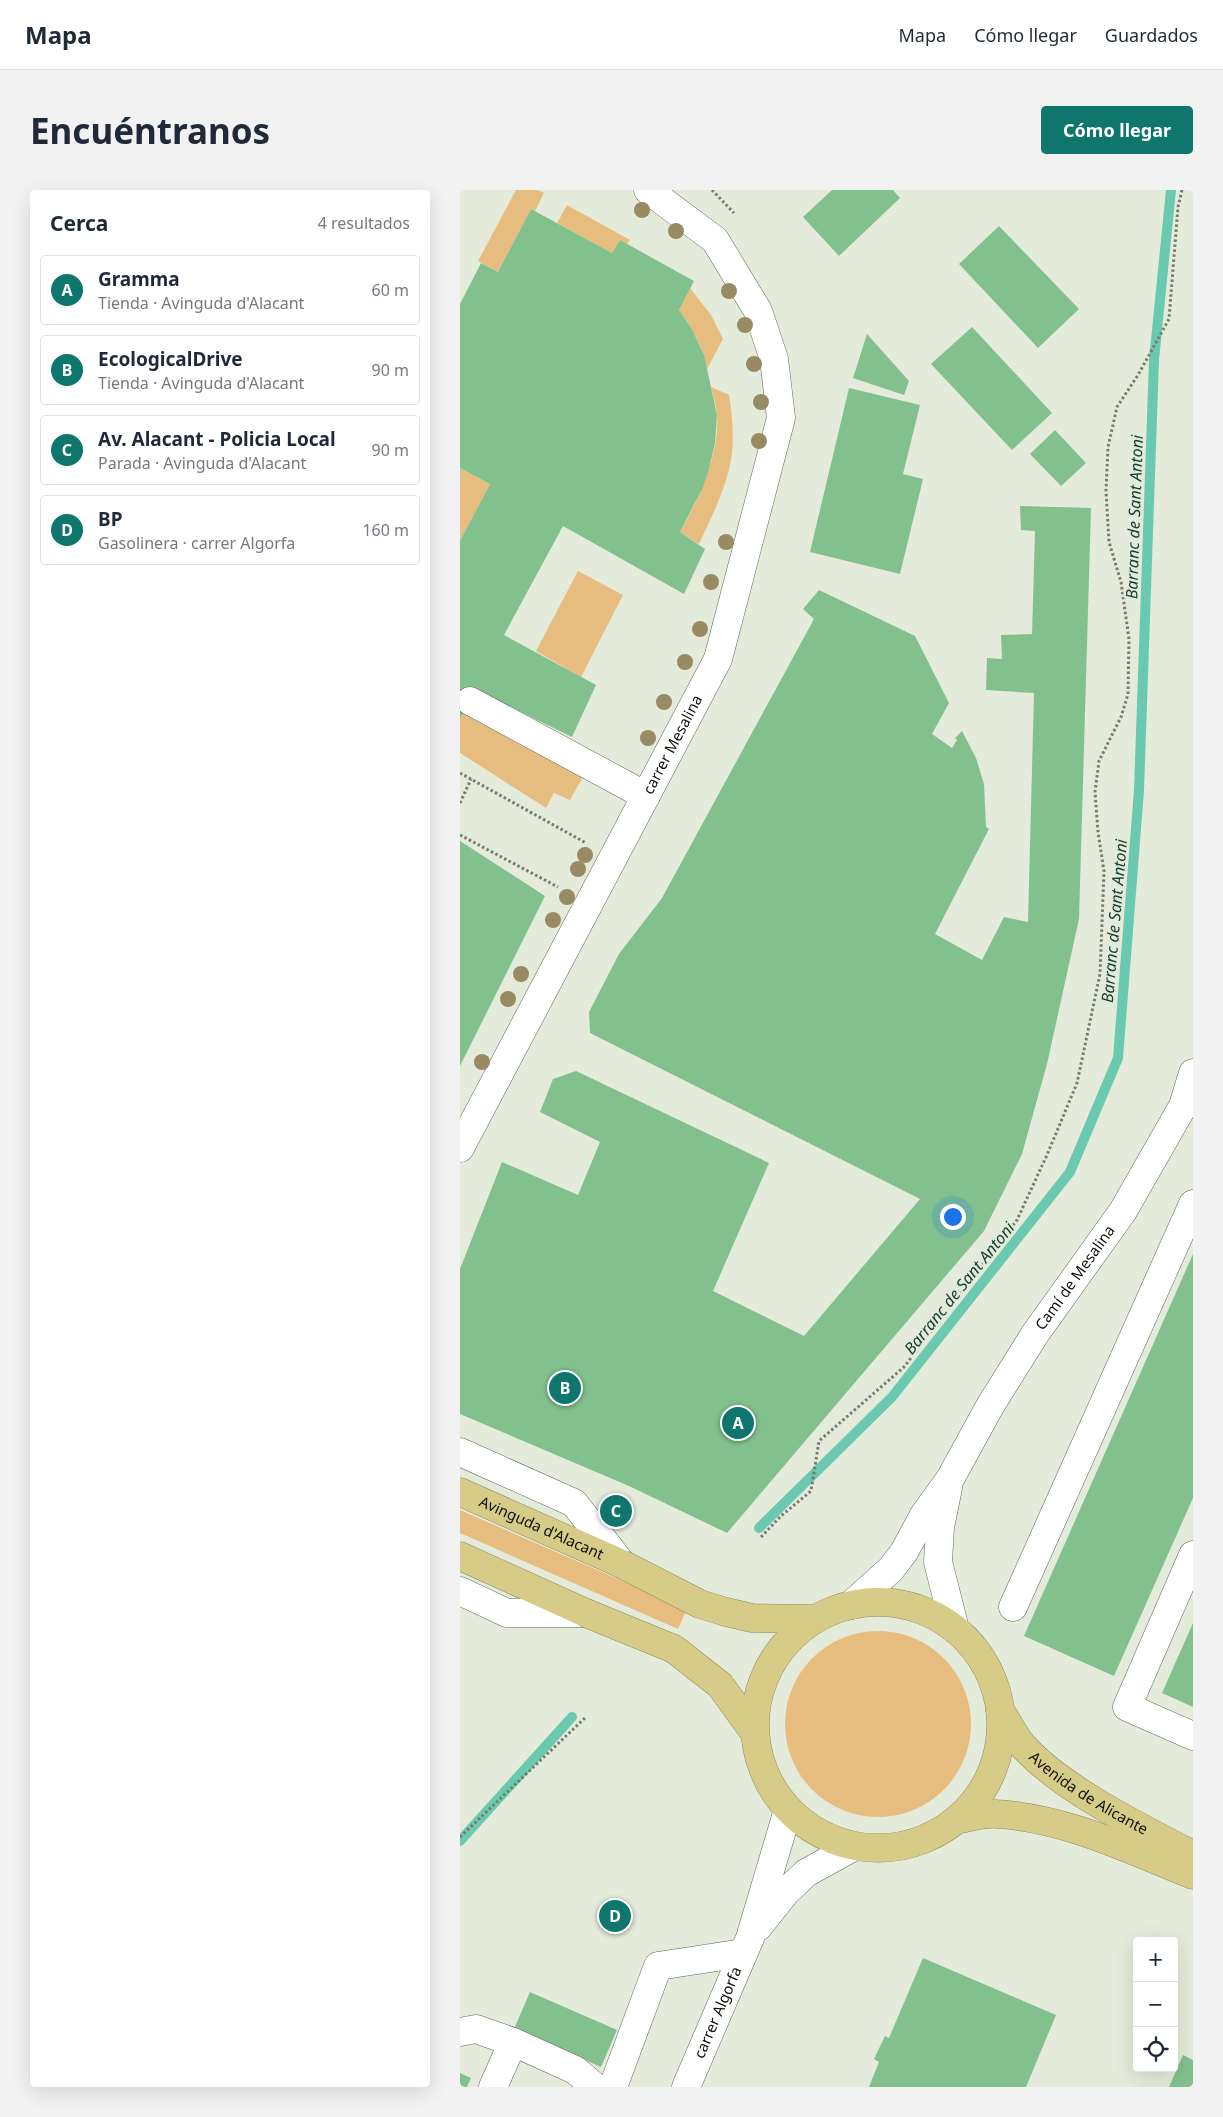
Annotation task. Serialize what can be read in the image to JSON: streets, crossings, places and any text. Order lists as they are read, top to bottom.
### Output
{
  "streets": {
    "highway": ["Avinguda d'Alacant", "Avenida de Alicante"],
    "street": ["carrer Mesalina", "Camí de Mesalina", "carrer Algorfa"]
  },
  "water": ["Barranc de Sant Antoni"],
  "page": {
    "header": "Mapa",
    "nav": ["Mapa", "Cómo llegar", "Guardados"],
    "buttons": "Cómo llegar",
    "title": "Encuéntranos",
    "heading": ["Cerca", "4 resultados"],
    "list": [
      {
        "mark": "A",
        "name": "Gramma",
        "note": "Tienda · Avinguda d'Alacant",
        "value": "60 m"
      },
      {
        "mark": "B",
        "name": "EcologicalDrive",
        "note": "Tienda · Avinguda d'Alacant",
        "value": "90 m"
      },
      {
        "mark": "C",
        "name": "Av. Alacant - Policia Local",
        "note": "Parada · Avinguda d'Alacant",
        "value": "90 m"
      },
      {
        "mark": "D",
        "name": "BP",
        "note": "Gasolinera · carrer Algorfa",
        "value": "160 m"
      }
    ],
    "pins": [
      "B",
      "A",
      "C",
      "D"
    ],
    "map_buttons": ["+", "−"]
  }
}
